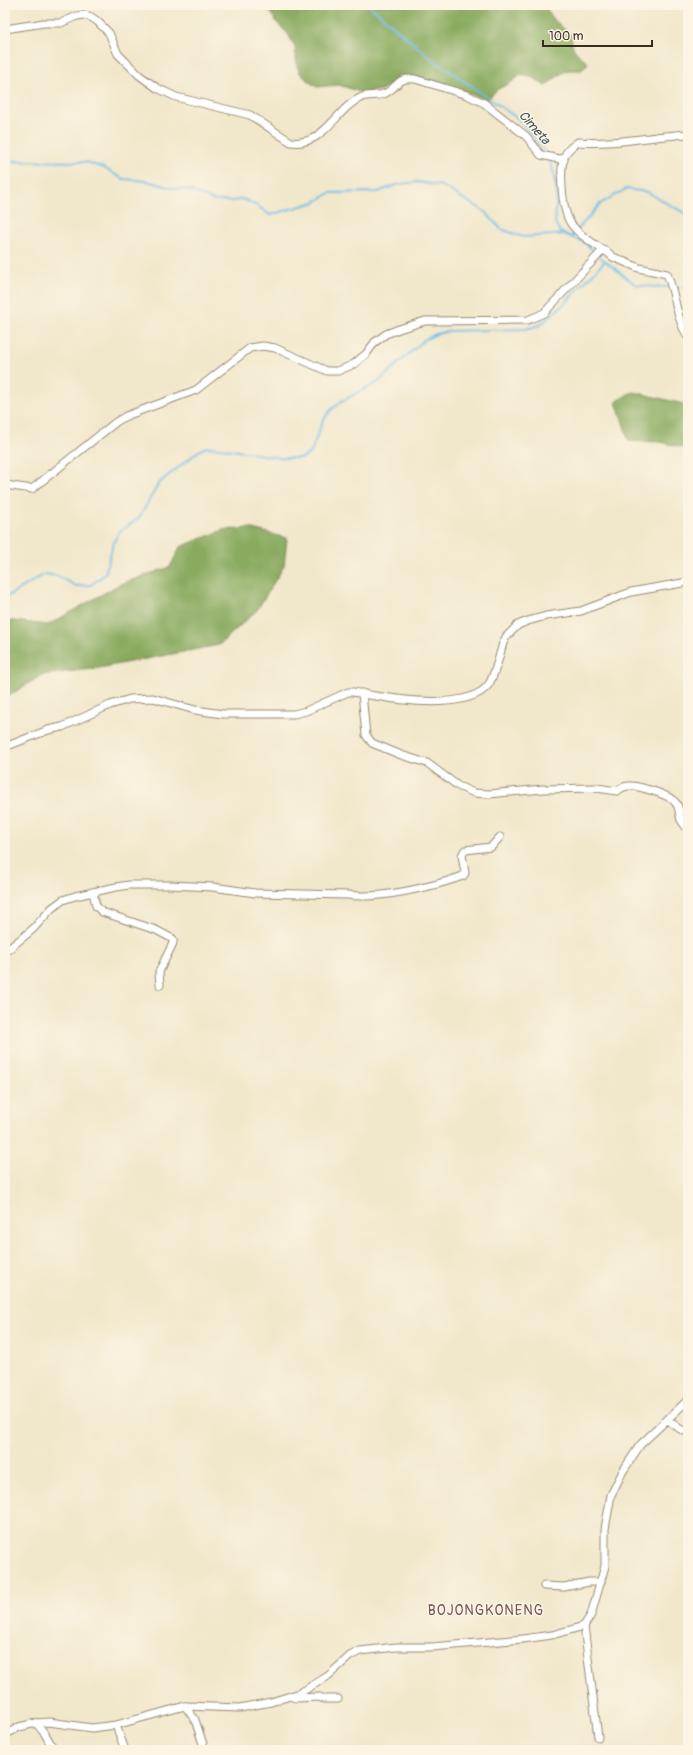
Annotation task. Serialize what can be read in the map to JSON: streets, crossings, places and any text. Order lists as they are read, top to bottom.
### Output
{
  "districts": ["BOJONGKONENG"],
  "water": ["Cimeta"],
  "scale_bar": "100 m"
}
